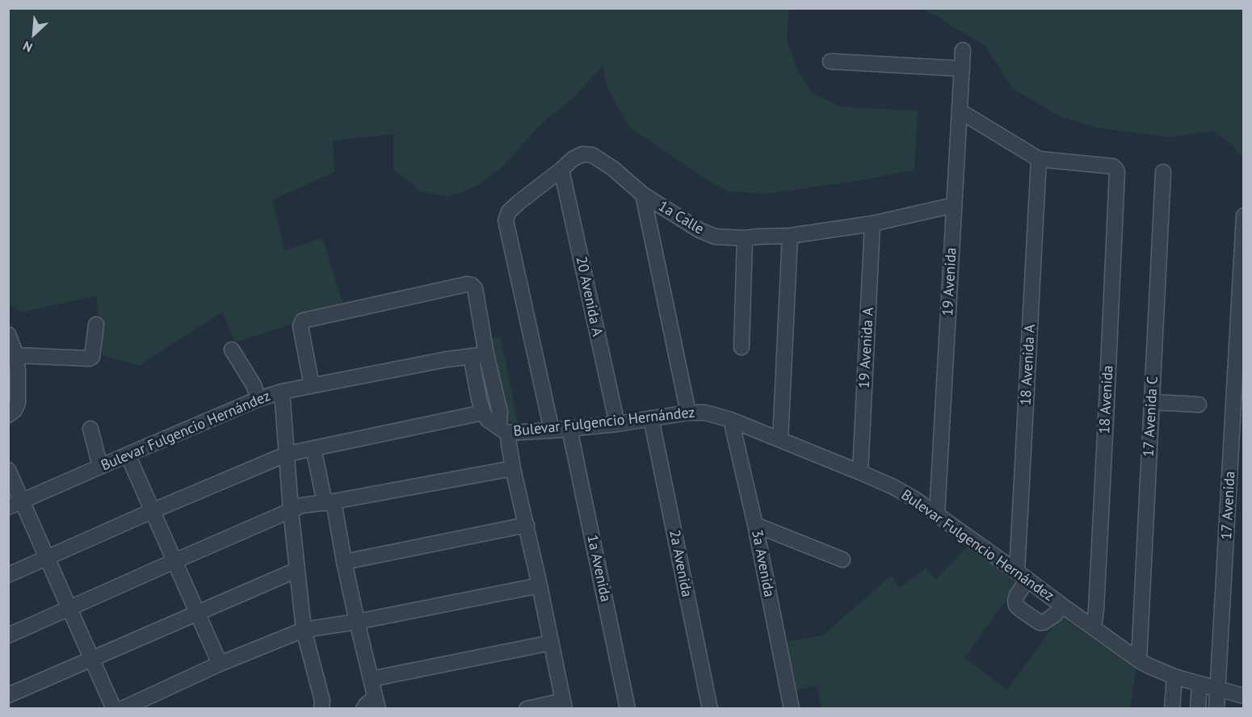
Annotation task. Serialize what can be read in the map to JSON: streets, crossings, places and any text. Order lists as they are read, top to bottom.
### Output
{
  "streets": {
    "street": [
      "1a Calle",
      "19 Avenida",
      "20 Avenida A",
      "19 Avenida A",
      "18 Avenida A",
      "18 Avenida",
      "17 Avenida C",
      "Bulevar Fulgencio Hernández",
      "17 Avenida",
      "2a Avenida",
      "3a Avenida",
      "1a Avenida"
    ]
  },
  "crossings": [
    ["1a Calle", "19 Avenida"],
    ["1a Calle", "20 Avenida A"],
    ["1a Calle", "19 Avenida A"],
    ["1a Calle", "Bulevar Fulgencio Hernández"],
    ["19 Avenida", "Bulevar Fulgencio Hernández"],
    ["20 Avenida A", "Bulevar Fulgencio Hernández"],
    ["19 Avenida A", "Bulevar Fulgencio Hernández"],
    ["18 Avenida A", "18 Avenida"],
    ["18 Avenida A", "Bulevar Fulgencio Hernández"],
    ["18 Avenida", "Bulevar Fulgencio Hernández"],
    ["17 Avenida C", "Bulevar Fulgencio Hernández"],
    ["Bulevar Fulgencio Hernández", "17 Avenida"],
    ["Bulevar Fulgencio Hernández", "2a Avenida"],
    ["Bulevar Fulgencio Hernández", "3a Avenida"],
    ["Bulevar Fulgencio Hernández", "1a Avenida"]
  ],
  "north": "bottom left"
}
